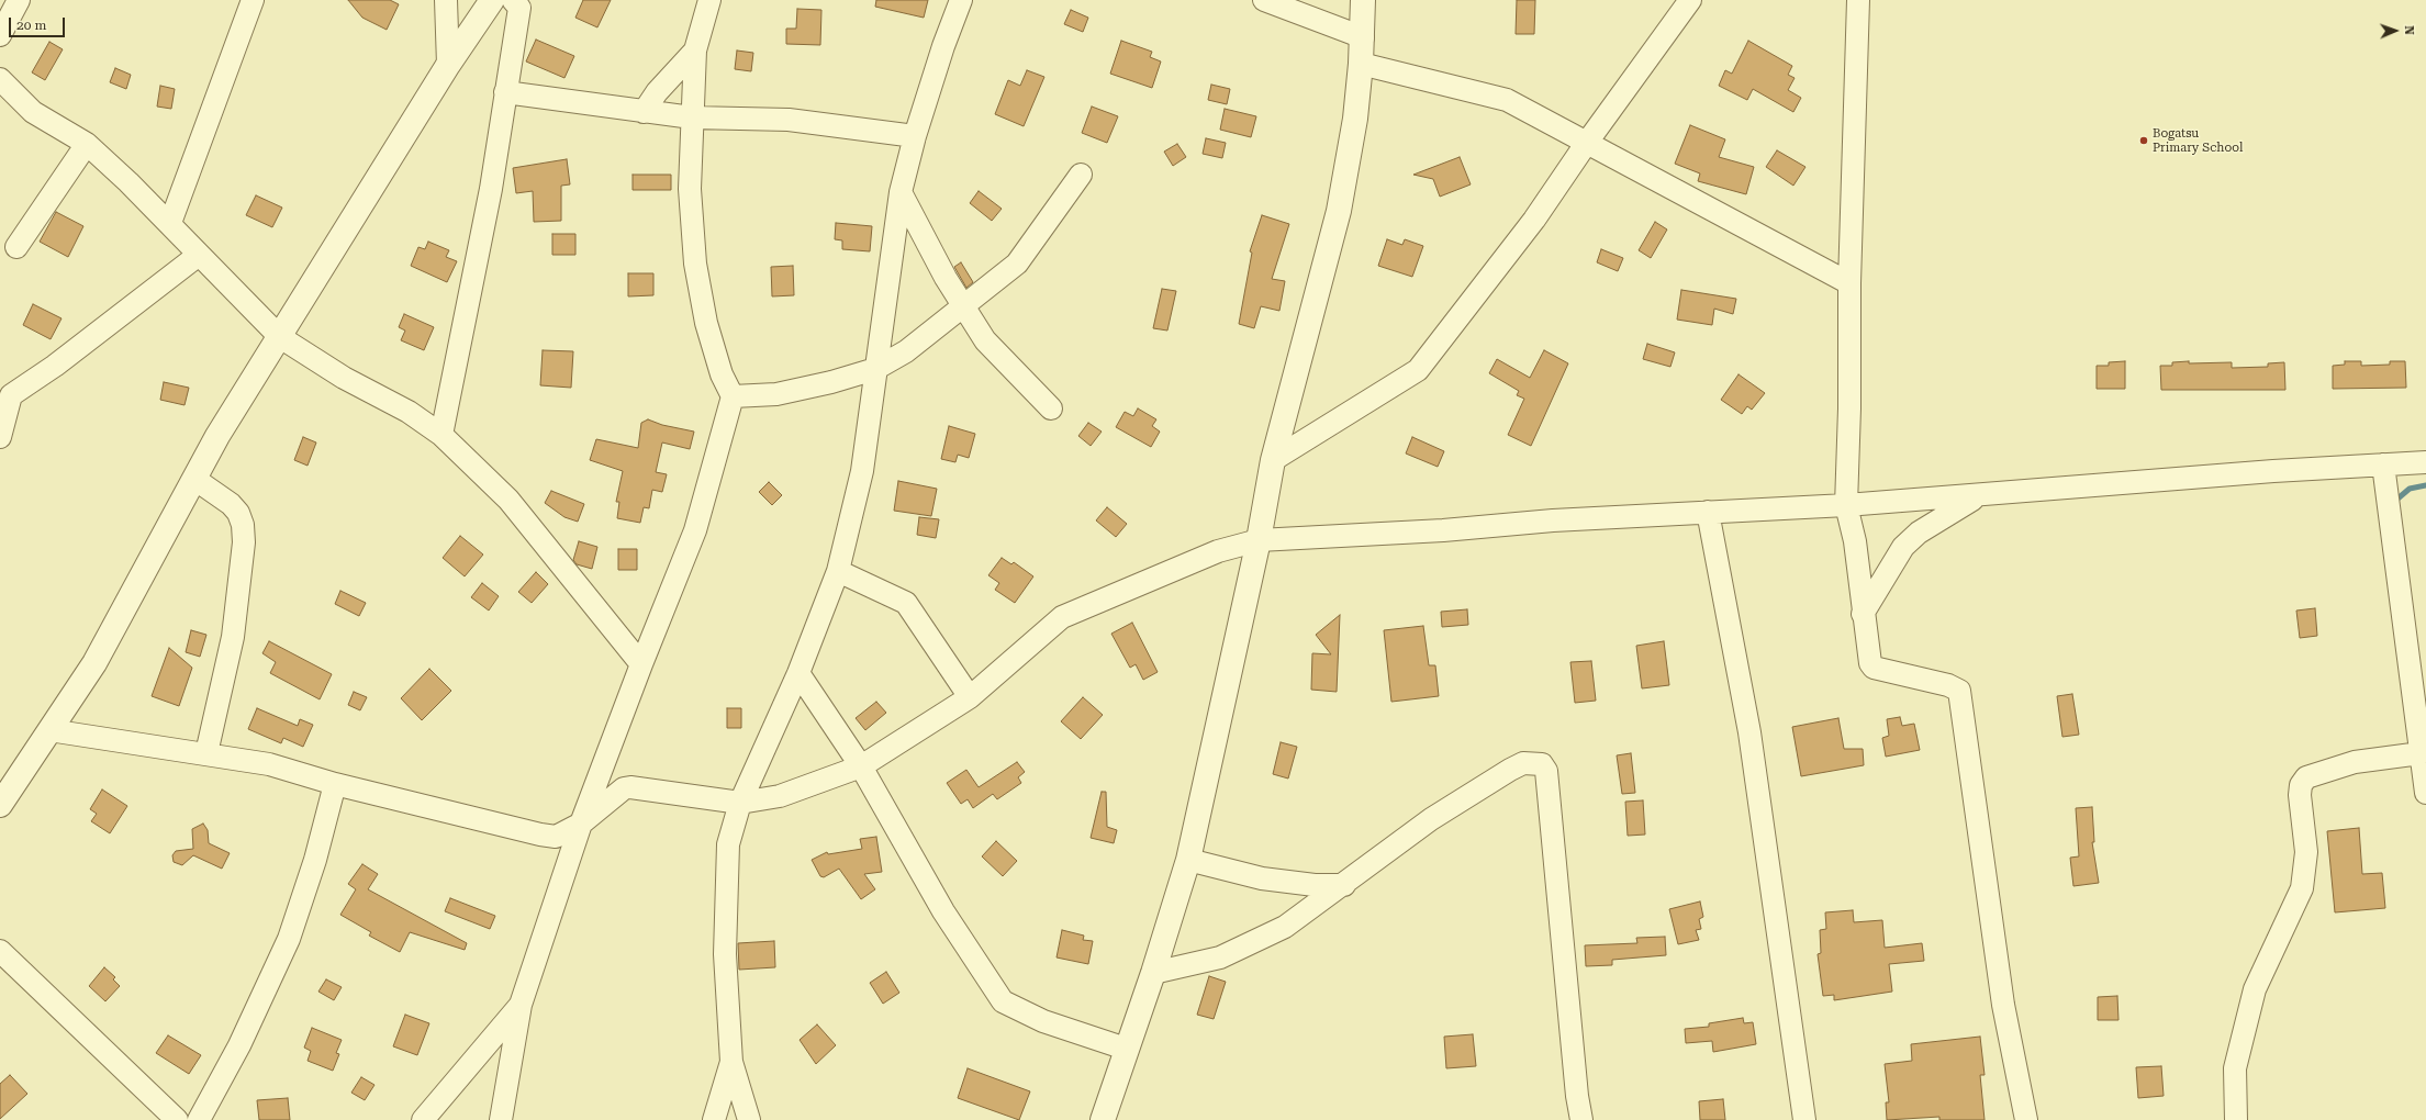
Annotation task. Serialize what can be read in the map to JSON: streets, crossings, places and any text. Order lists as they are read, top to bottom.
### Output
{
  "places": ["Bogatsu Primary School"],
  "scale_bar": "20 m",
  "north": "right"
}
